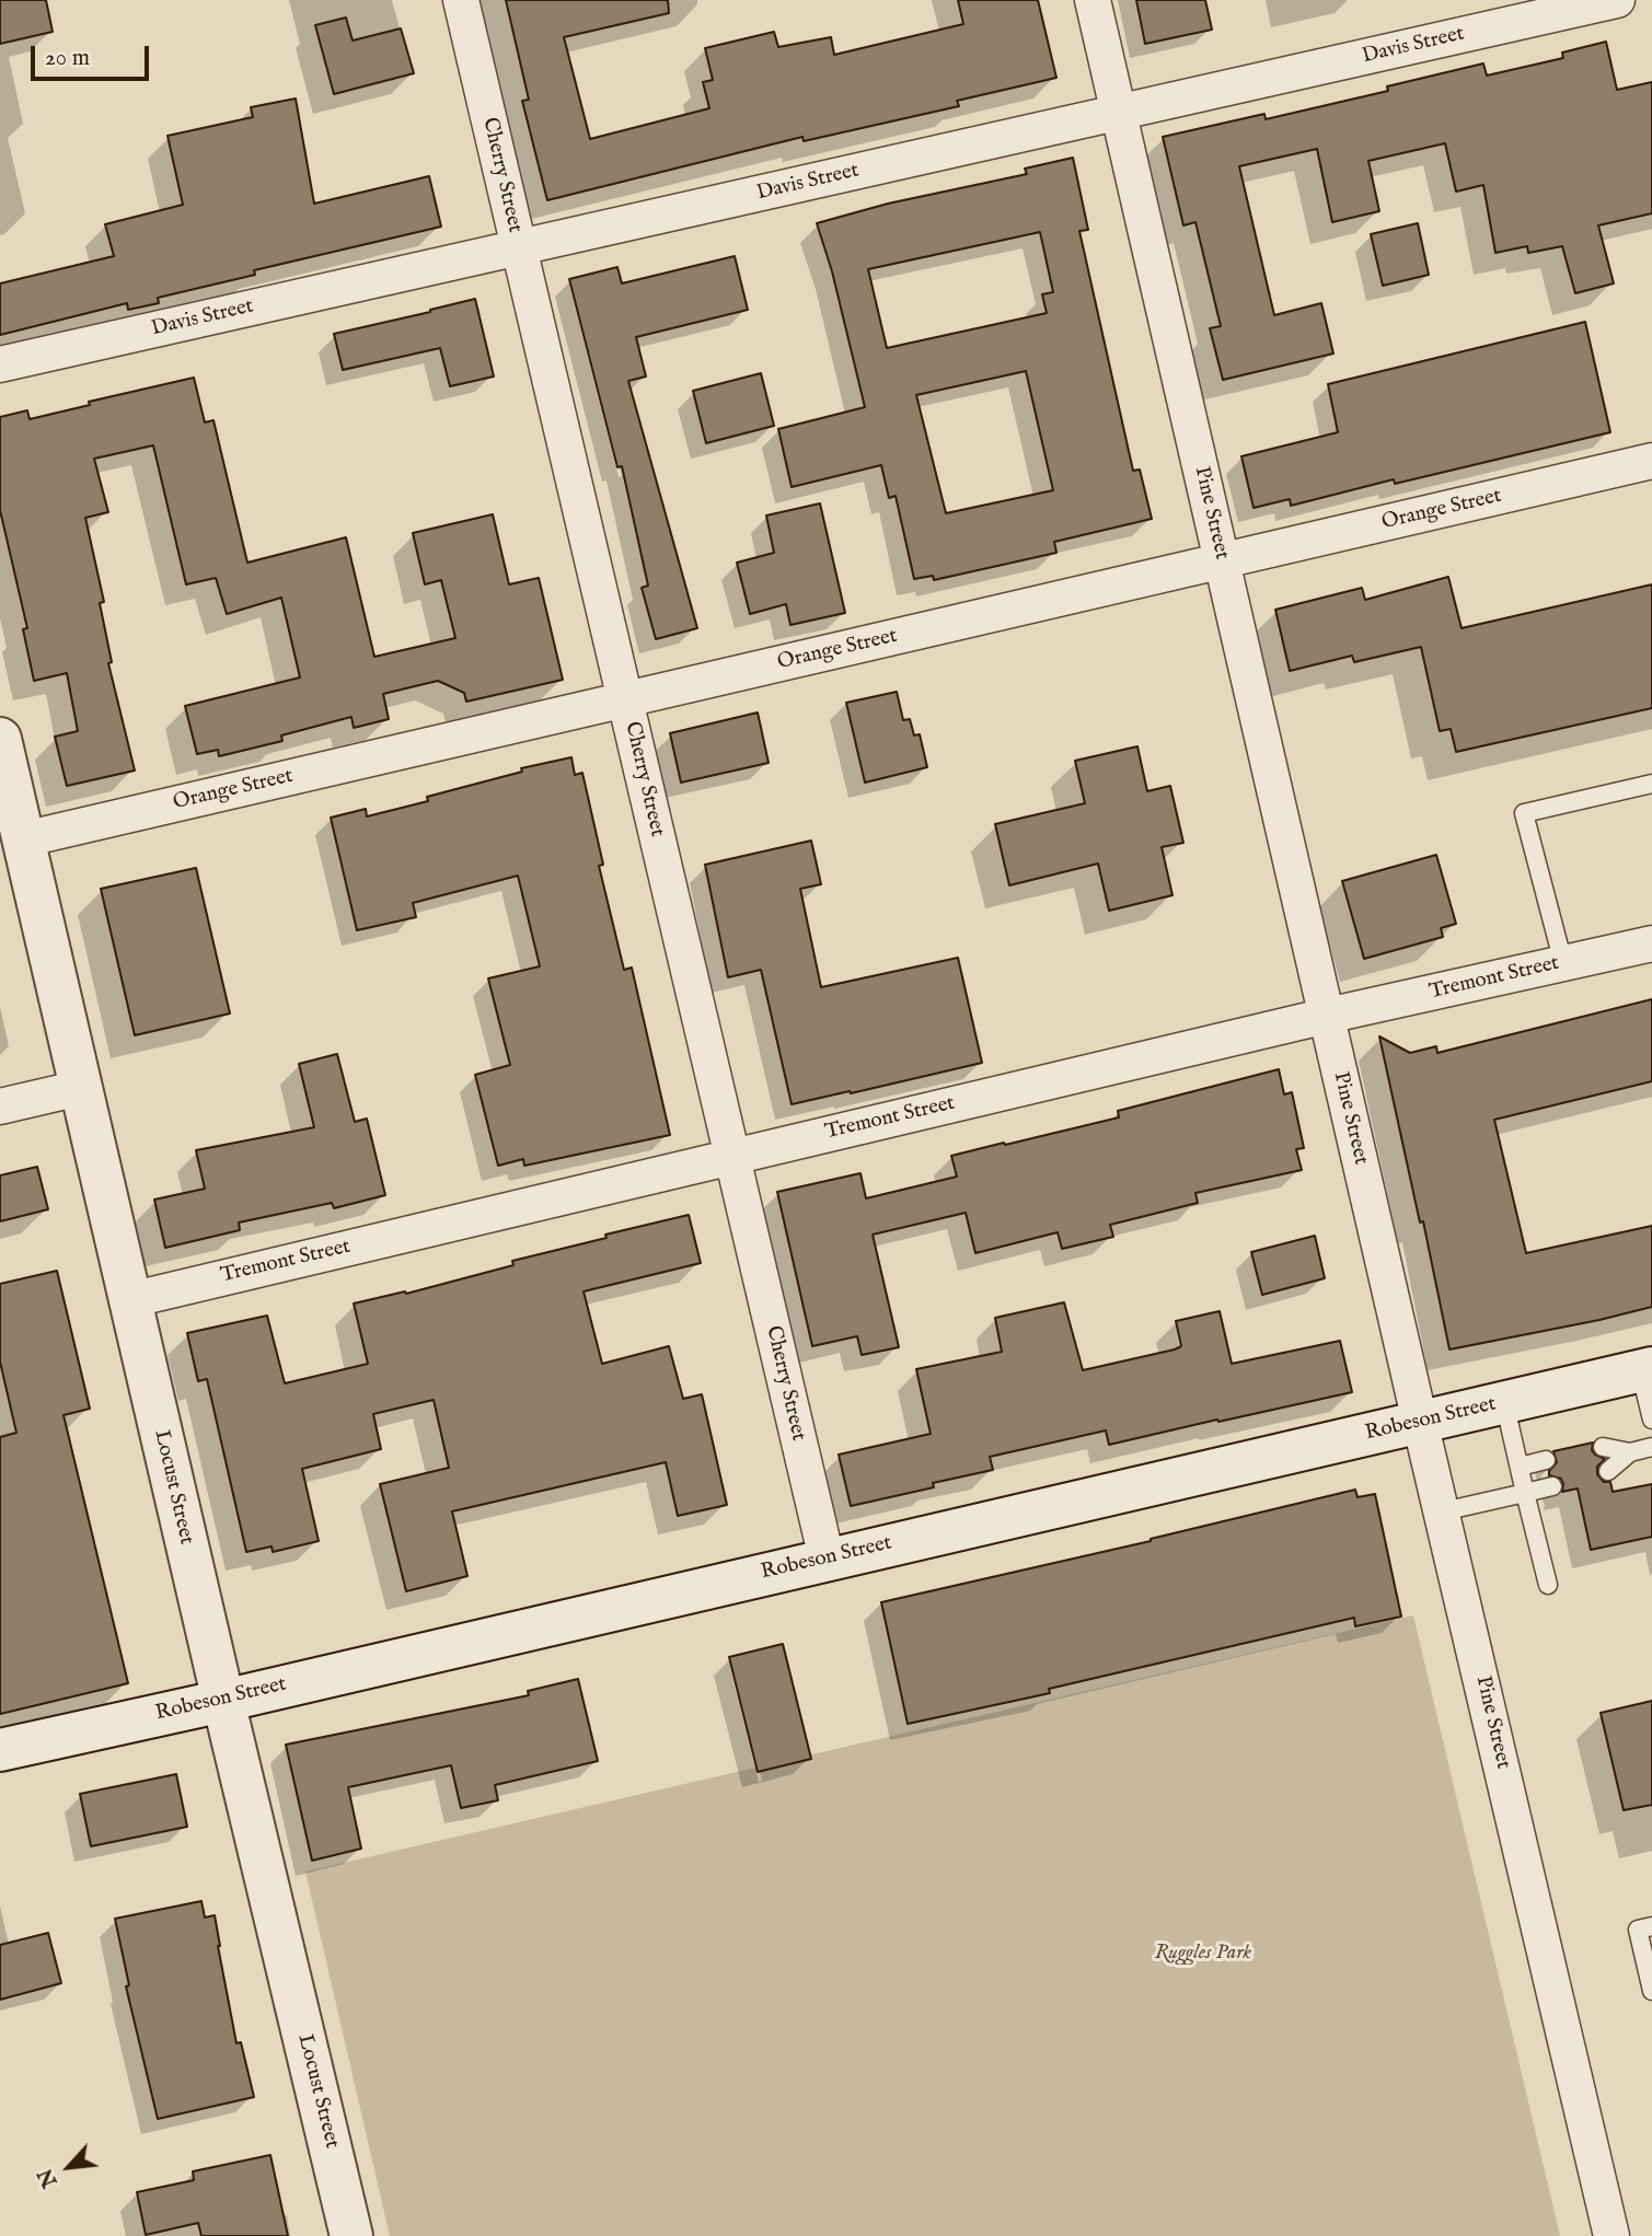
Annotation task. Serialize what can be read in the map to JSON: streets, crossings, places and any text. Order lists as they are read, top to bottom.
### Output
{
  "streets": {
    "main road": ["Robeson Street", "Locust Street"],
    "street": [
      "Davis Street",
      "Cherry Street",
      "Orange Street",
      "Pine Street",
      "Tremont Street"
    ]
  },
  "crossings": [
    ["Davis Street", "Cherry Street"],
    ["Davis Street", "Pine Street"],
    ["Cherry Street", "Orange Street"],
    ["Cherry Street", "Tremont Street"],
    ["Cherry Street", "Robeson Street"],
    ["Orange Street", "Pine Street"],
    ["Orange Street", "Locust Street"],
    ["Pine Street", "Tremont Street"],
    ["Pine Street", "Robeson Street"],
    ["Tremont Street", "Locust Street"],
    ["Robeson Street", "Locust Street"]
  ],
  "parks": ["Ruggles Park"],
  "scale_bar": "20 m",
  "north": "bottom left"
}
